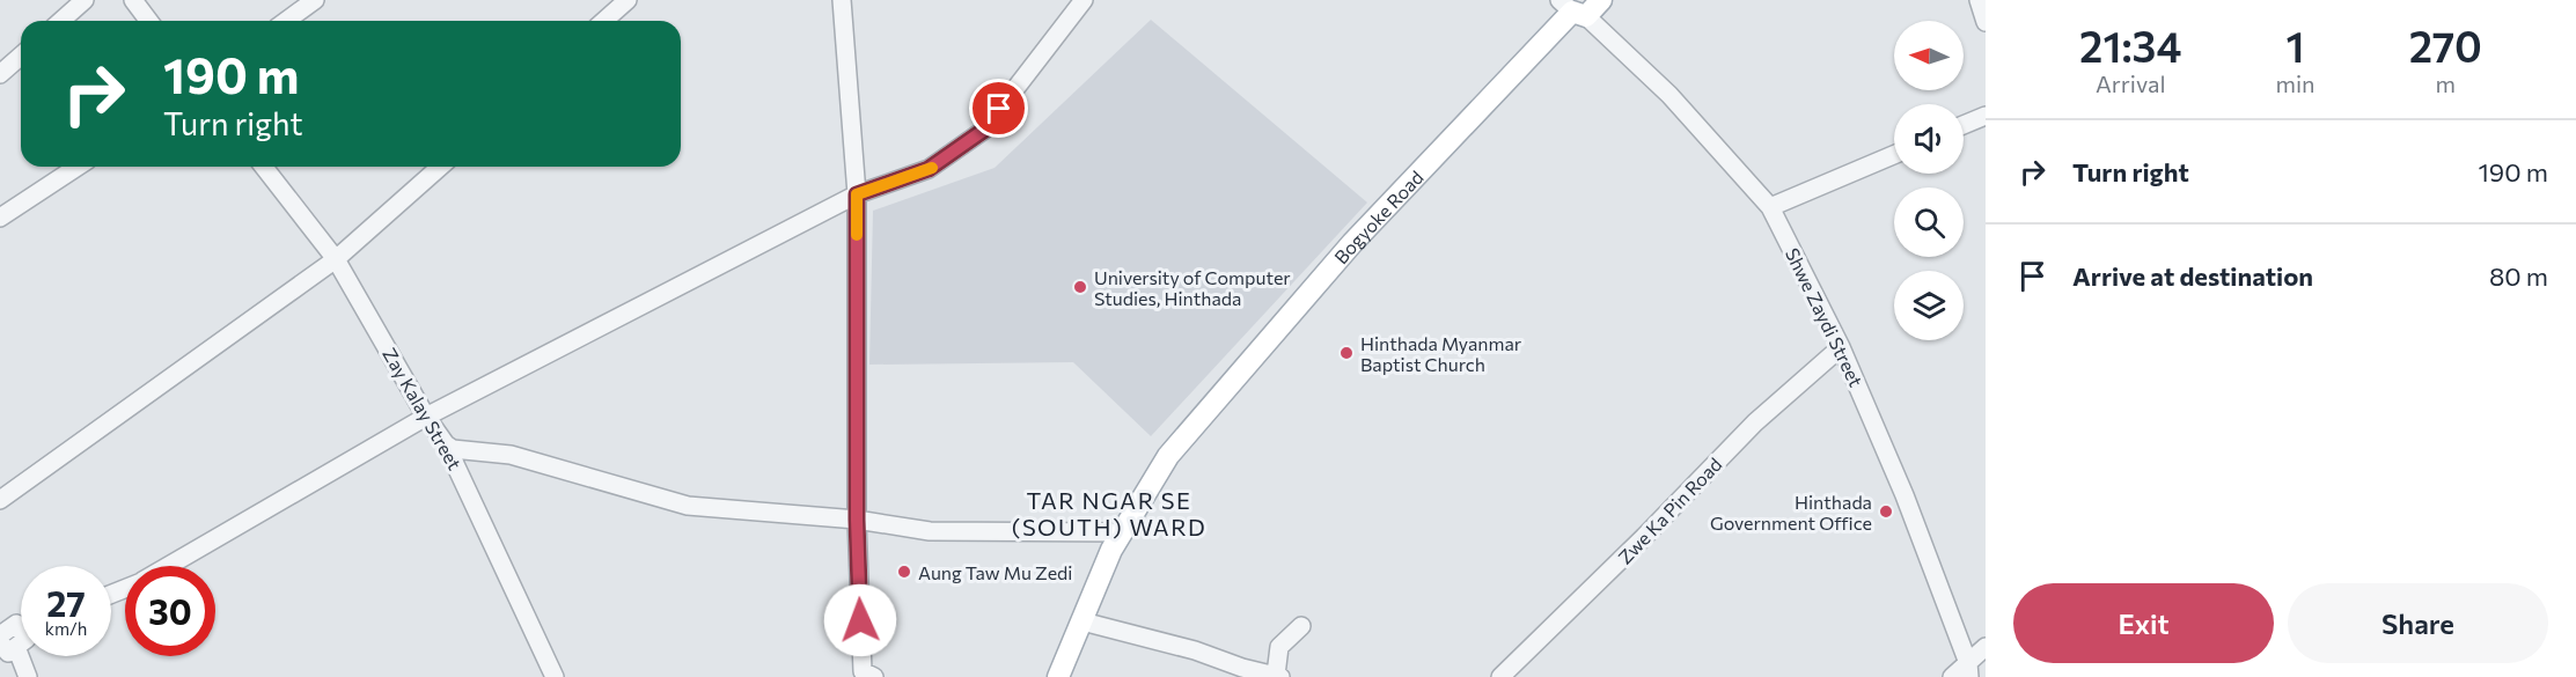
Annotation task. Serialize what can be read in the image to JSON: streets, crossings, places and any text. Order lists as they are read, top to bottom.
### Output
{
  "streets": {
    "main road": ["Bogyoke Road"],
    "street": ["Shwe Zaydi Street", "Zay Kalay Street", "Zwe Ka Pin Road"]
  },
  "crossings": [
    ["Bogyoke Road", "Shwe Zaydi Street"],
    ["Shwe Zaydi Street", "Zwe Ka Pin Road"]
  ],
  "districts": ["TAR NGAR SE (SOUTH) WARD"],
  "places": [
    "University of Computer Studies, Hinthada",
    "Hinthada Myanmar Baptist Church",
    "Hinthada Government Office",
    "Aung Taw Mu Zedi"
  ],
  "north": "left",
  "page": {
    "eta": [
      "21:34",
      "Arrival",
      "1",
      "min",
      "270",
      "m"
    ],
    "turn": ["190 m", "Turn right"],
    "list": [
      {
        "name": "Turn right",
        "value": "190 m"
      },
      {
        "name": "Arrive at destination",
        "value": "80 m"
      }
    ],
    "speed": "27 km/h",
    "limit": "30",
    "buttons": ["Exit", "Share"]
  }
}
